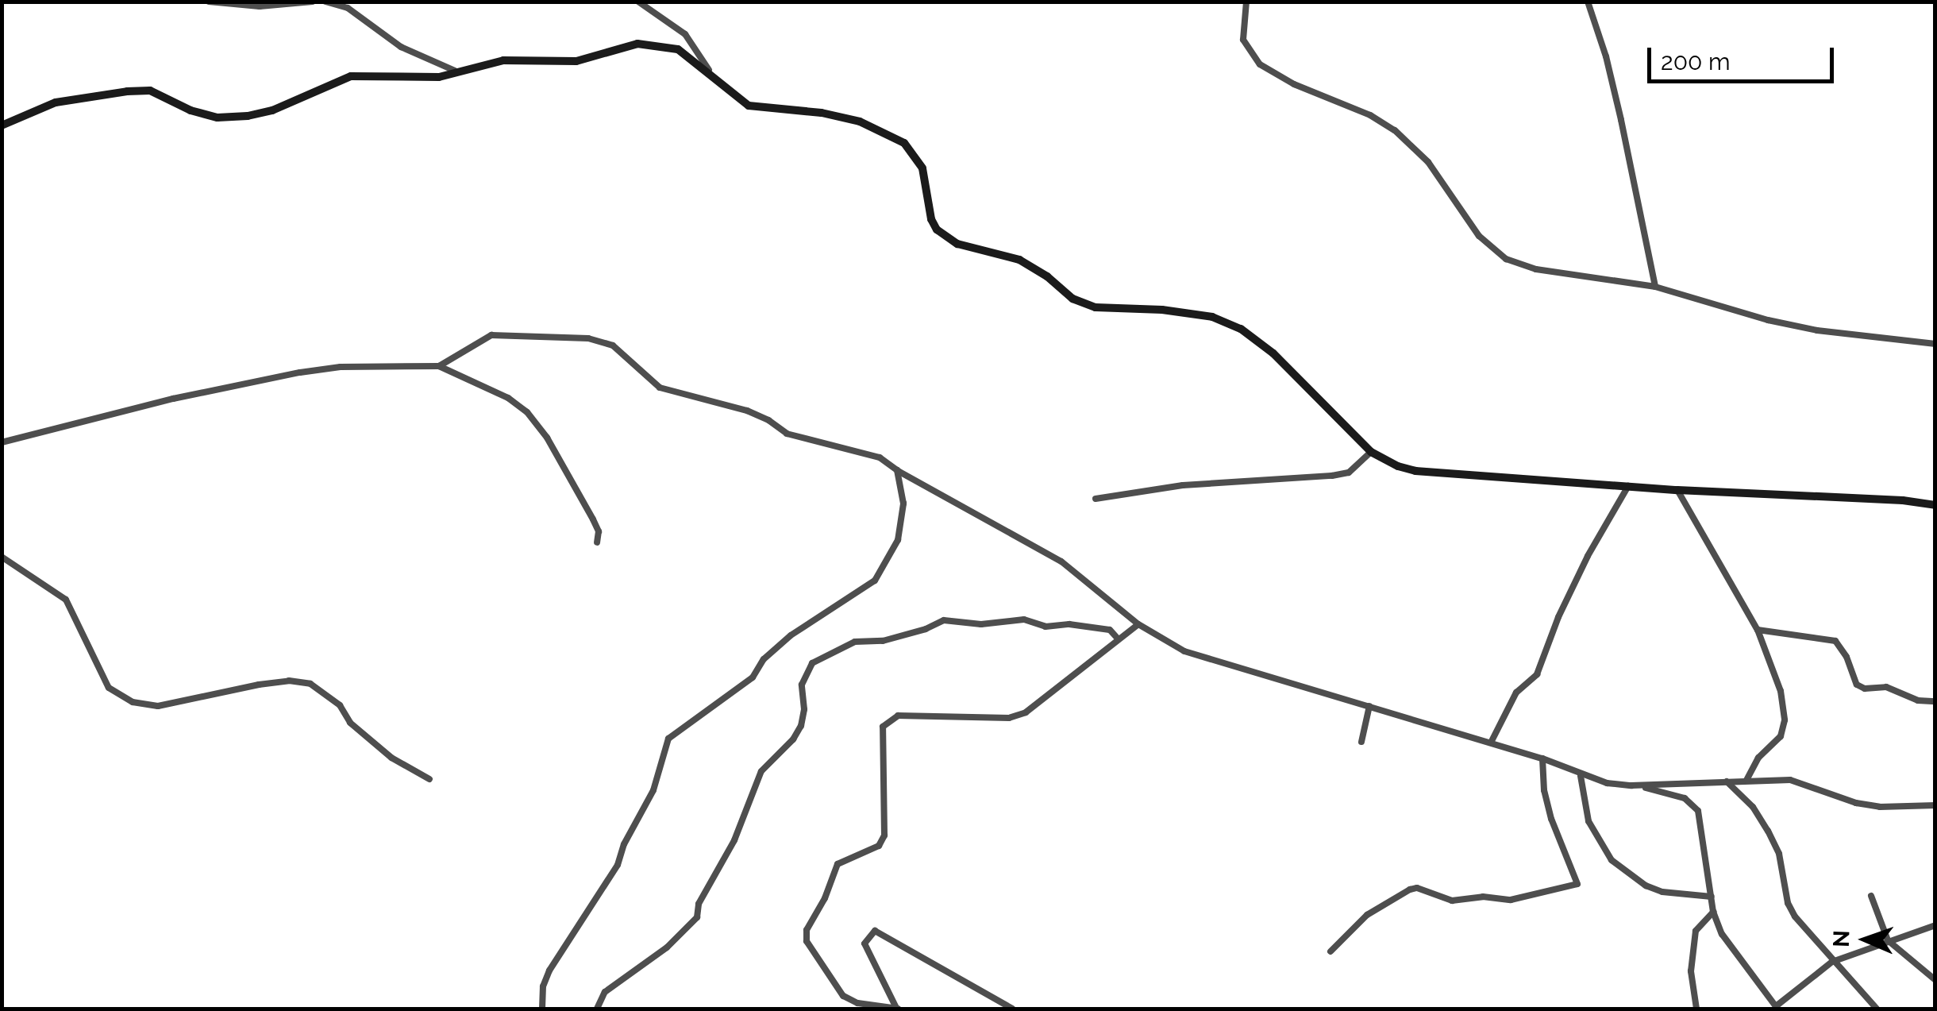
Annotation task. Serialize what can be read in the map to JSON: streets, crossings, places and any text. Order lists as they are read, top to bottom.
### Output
{
  "scale_bar": "200 m",
  "north": "left"
}
